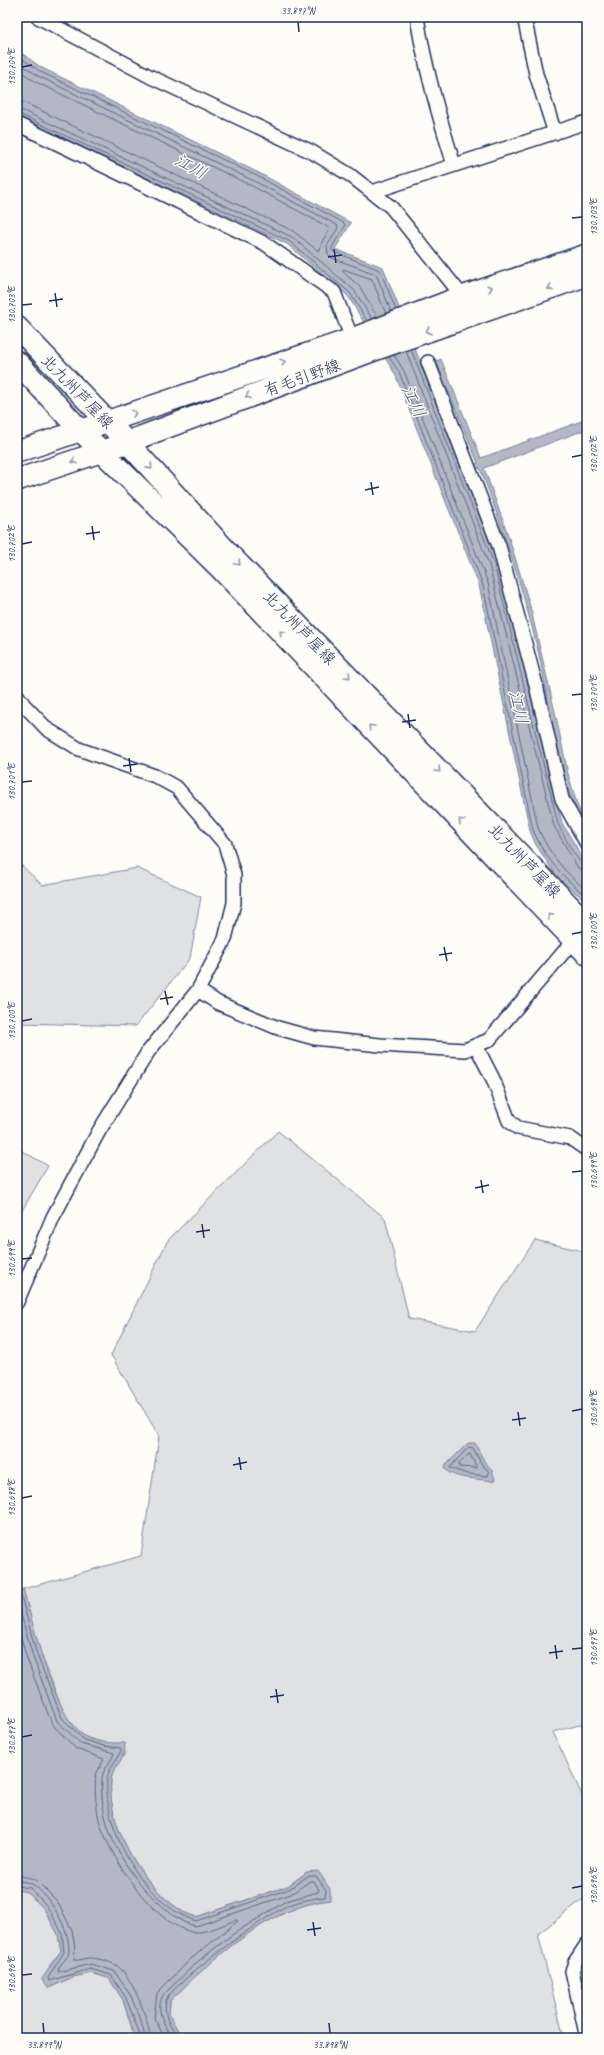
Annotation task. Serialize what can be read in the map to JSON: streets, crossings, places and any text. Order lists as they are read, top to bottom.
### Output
{
  "streets": {
    "main road": ["有毛引野線", "北九州芦屋線"]
  },
  "crossings": [
    ["有毛引野線", "北九州芦屋線"]
  ],
  "water": ["江川"],
  "coordinates": [
    "33.897°N",
    "130.704°E",
    "130.703°E",
    "130.702°E",
    "130.701°E",
    "130.700°E",
    "130.699°E",
    "130.698°E",
    "130.697°E",
    "130.696°E",
    "33.899°N",
    "33.898°N"
  ]
}
